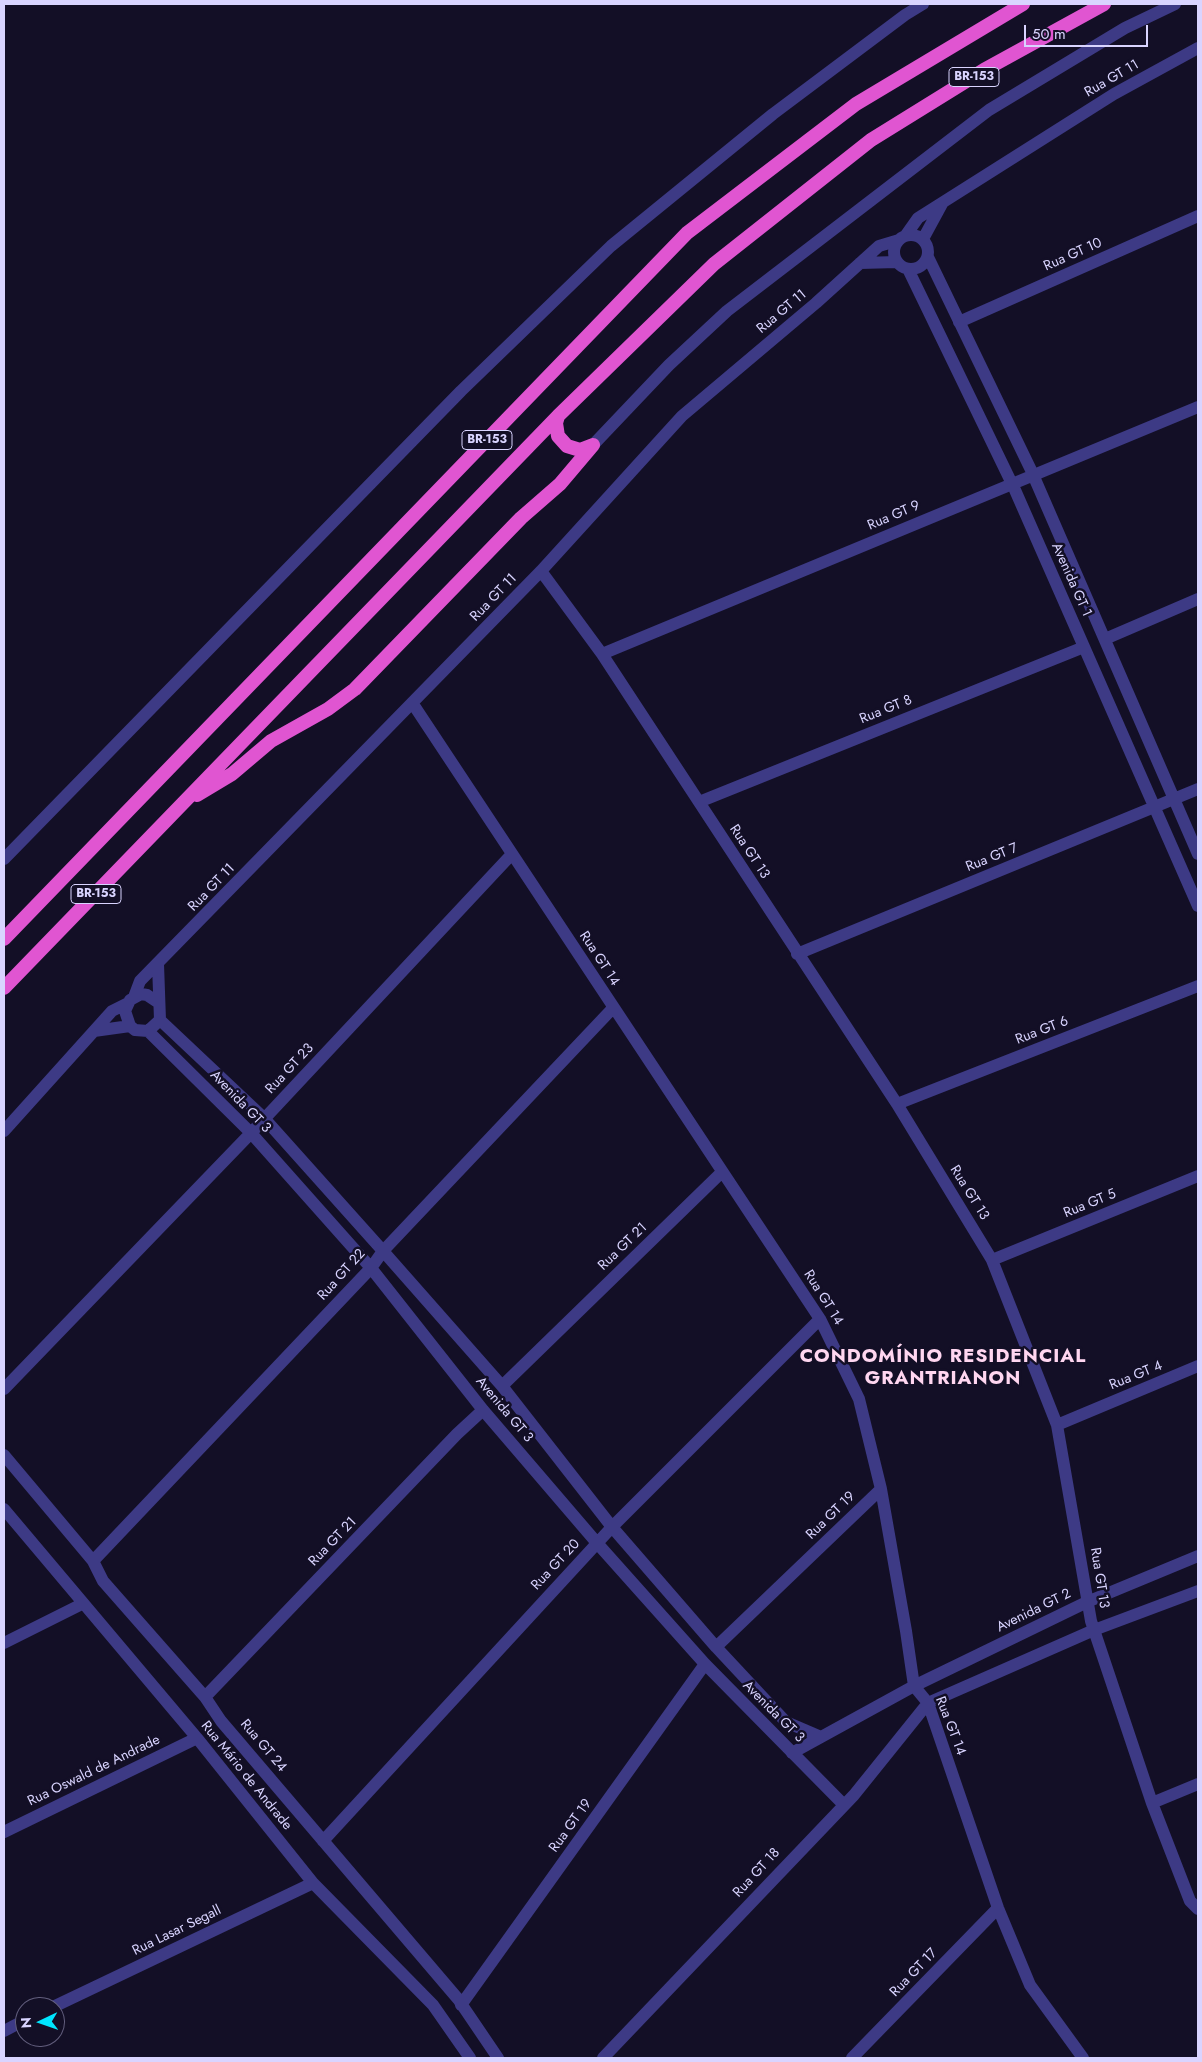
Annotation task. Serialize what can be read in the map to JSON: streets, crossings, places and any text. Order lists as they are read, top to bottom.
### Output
{
  "streets": {
    "highway": ["BR-153"],
    "street": [
      "Rua GT 11",
      "Rua GT 10",
      "Rua GT 9",
      "Avenida GT 1",
      "Rua GT 8",
      "Rua GT 13",
      "Rua GT 7",
      "Rua GT 14",
      "Rua GT 6",
      "Rua GT 23",
      "Avenida GT 3",
      "Rua GT 5",
      "Rua GT 21",
      "Rua GT 22",
      "Rua GT 4",
      "Rua GT 19",
      "Rua GT 20",
      "Avenida GT 2",
      "Rua GT 24",
      "Rua Oswald de Andrade",
      "Rua Mário de Andrade",
      "Rua GT 18",
      "Rua Lasar Segall",
      "Rua GT 17"
    ]
  },
  "crossings": [
    ["Rua GT 11", "Avenida GT 1"],
    ["Rua GT 11", "Rua GT 13"],
    ["Rua GT 11", "Rua GT 14"],
    ["Rua GT 11", "Avenida GT 3"],
    ["Rua GT 10", "Avenida GT 1"],
    ["Rua GT 9", "Avenida GT 1"],
    ["Rua GT 9", "Rua GT 13"],
    ["Avenida GT 1", "Rua GT 8"],
    ["Avenida GT 1", "Rua GT 7"],
    ["Rua GT 8", "Rua GT 13"],
    ["Rua GT 13", "Rua GT 7"],
    ["Rua GT 13", "Rua GT 6"],
    ["Rua GT 13", "Rua GT 5"],
    ["Rua GT 13", "Rua GT 4"],
    ["Rua GT 13", "Avenida GT 2"],
    ["Rua GT 14", "Rua GT 23"],
    ["Rua GT 14", "Rua GT 21"],
    ["Rua GT 14", "Rua GT 22"],
    ["Rua GT 14", "Rua GT 19"],
    ["Rua GT 14", "Rua GT 20"],
    ["Rua GT 14", "Avenida GT 2"],
    ["Rua GT 14", "Rua GT 18"],
    ["Rua GT 14", "Rua GT 17"],
    ["Rua GT 23", "Avenida GT 3"],
    ["Avenida GT 3", "Rua GT 21"],
    ["Avenida GT 3", "Rua GT 22"],
    ["Avenida GT 3", "Rua GT 19"],
    ["Avenida GT 3", "Rua GT 20"],
    ["Avenida GT 3", "Avenida GT 2"],
    ["Avenida GT 3", "Rua GT 18"],
    ["Rua GT 21", "Rua GT 24"],
    ["Rua GT 22", "Rua GT 24"],
    ["Rua GT 19", "Rua GT 24"],
    ["Rua GT 20", "Rua GT 24"],
    ["Rua Oswald de Andrade", "Rua Mário de Andrade"],
    ["Rua Mário de Andrade", "Rua Lasar Segall"]
  ],
  "districts": ["CONDOMÍNIO RESIDENCIAL GRANTRIANON"],
  "scale_bar": "50 m",
  "north": "left"
}
